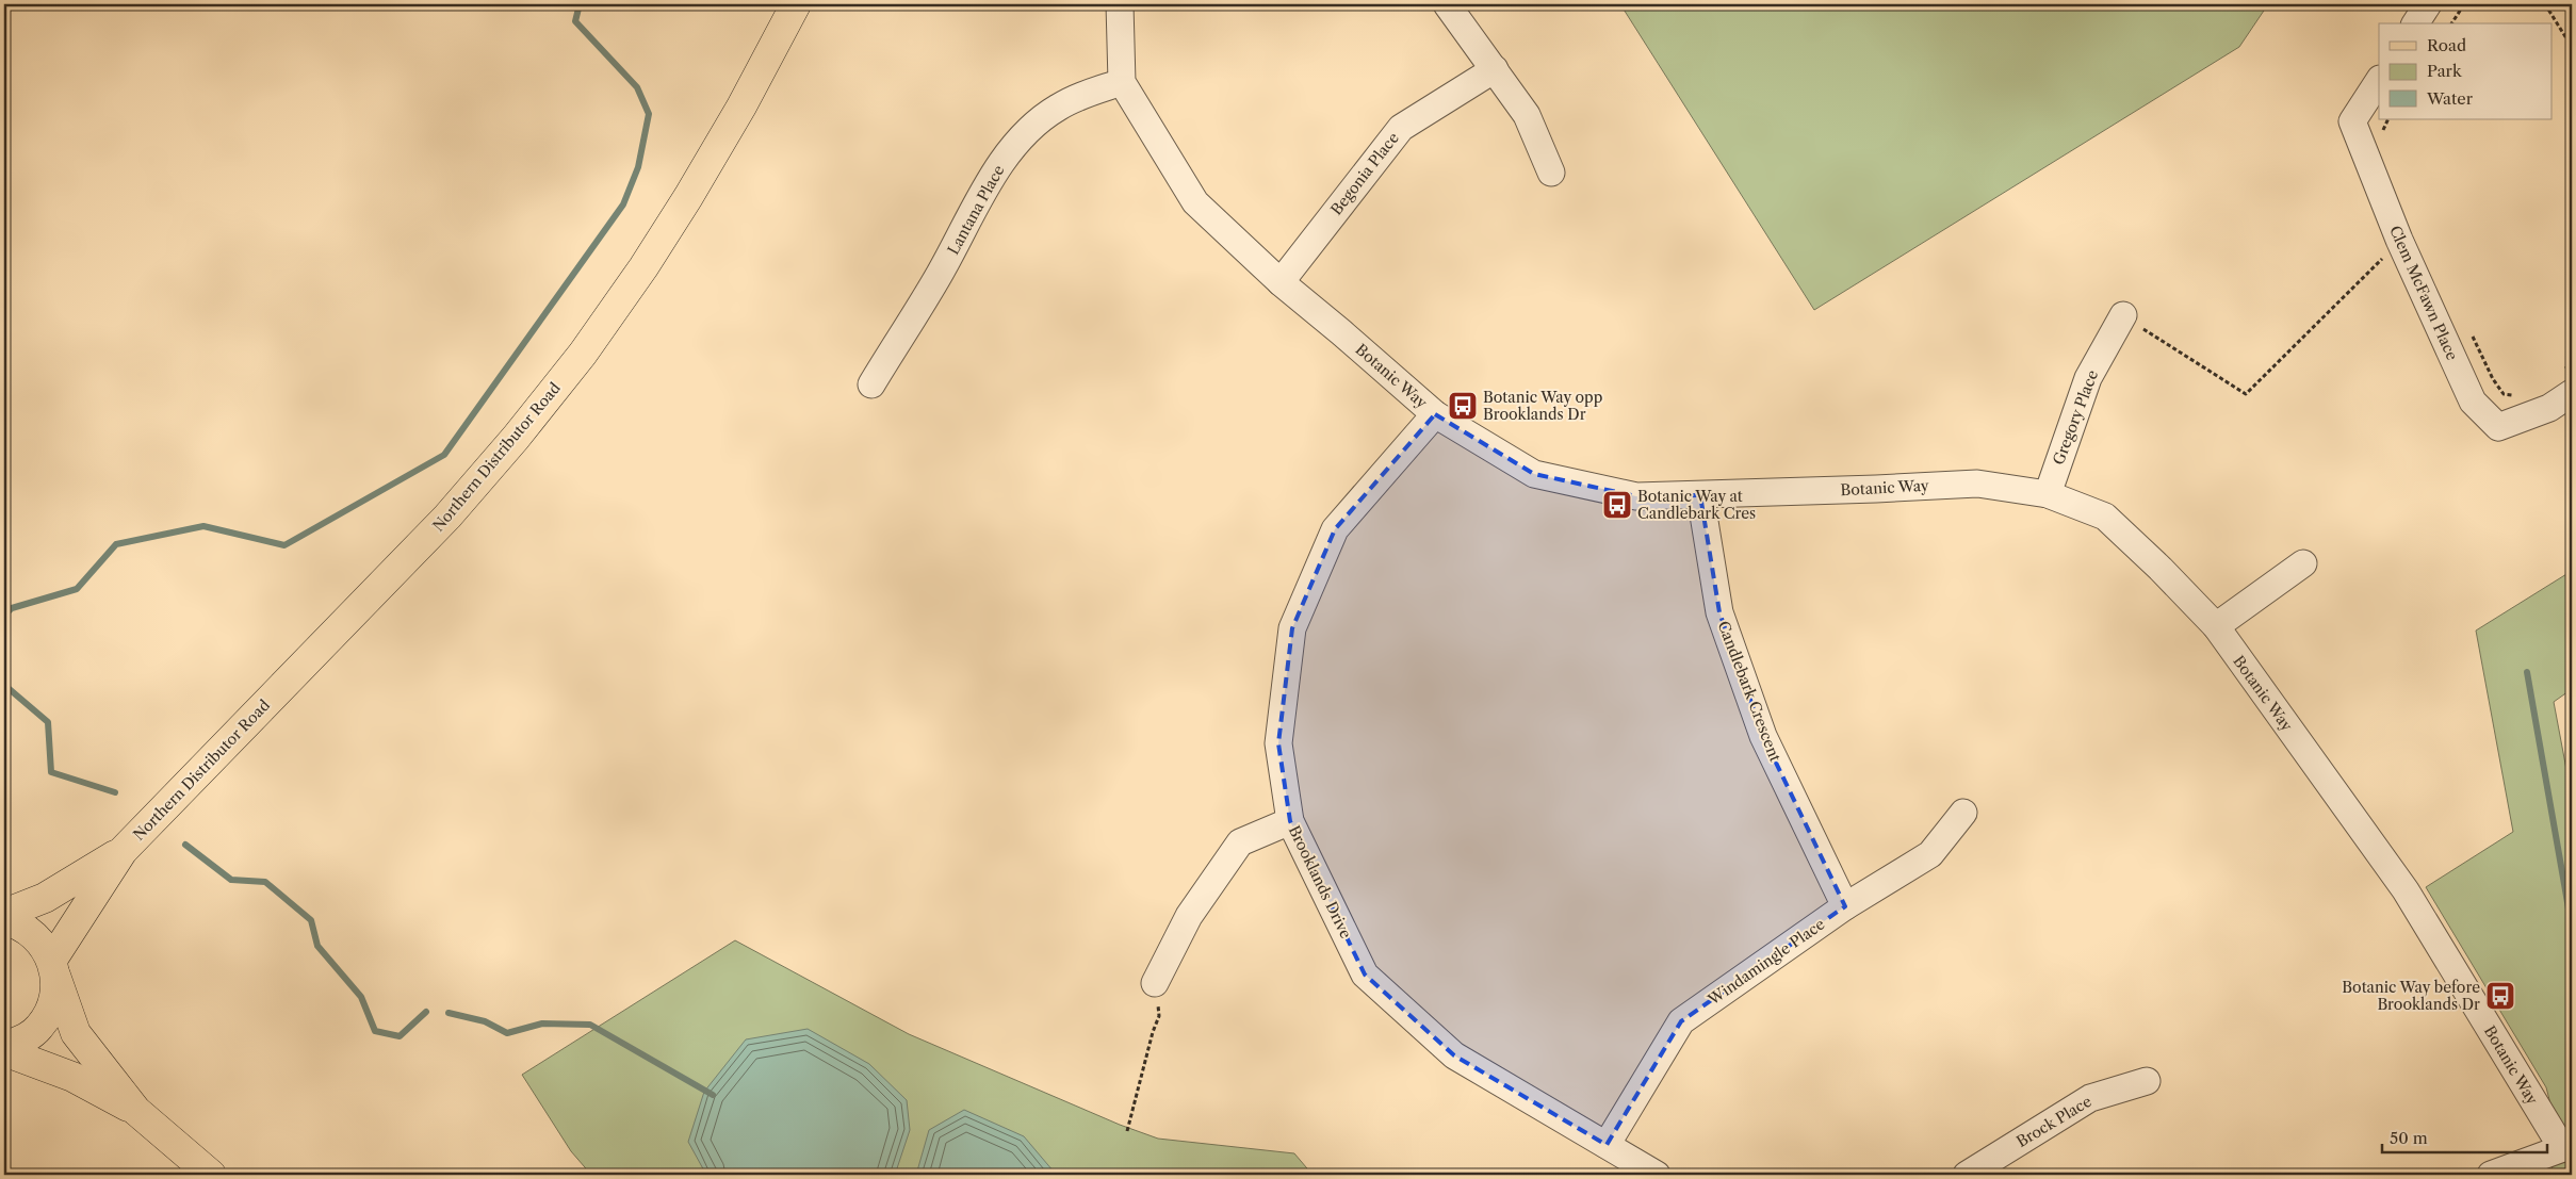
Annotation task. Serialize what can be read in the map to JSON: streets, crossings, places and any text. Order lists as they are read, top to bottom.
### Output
{
  "streets": {
    "main road": ["Northern Distributor Road"],
    "street": [
      "Begonia Place",
      "Lantana Place",
      "Clem McFawn Place",
      "Botanic Way",
      "Gregory Place",
      "Candlebark Crescent",
      "Brooklands Drive",
      "Windamingle Place",
      "Brock Place"
    ]
  },
  "crossings": [
    ["Begonia Place", "Botanic Way"],
    ["Lantana Place", "Botanic Way"],
    ["Botanic Way", "Gregory Place"],
    ["Botanic Way", "Candlebark Crescent"],
    ["Botanic Way", "Brooklands Drive"],
    ["Candlebark Crescent", "Windamingle Place"],
    ["Brooklands Drive", "Windamingle Place"]
  ],
  "places": {
    "bus stop": ["Botanic Way opp Brooklands Dr", "Botanic Way at Candlebark Cres", "Botanic Way before Brooklands Dr"]
  },
  "legend": ["Road", "Park", "Water"],
  "scale_bar": "50 m"
}
